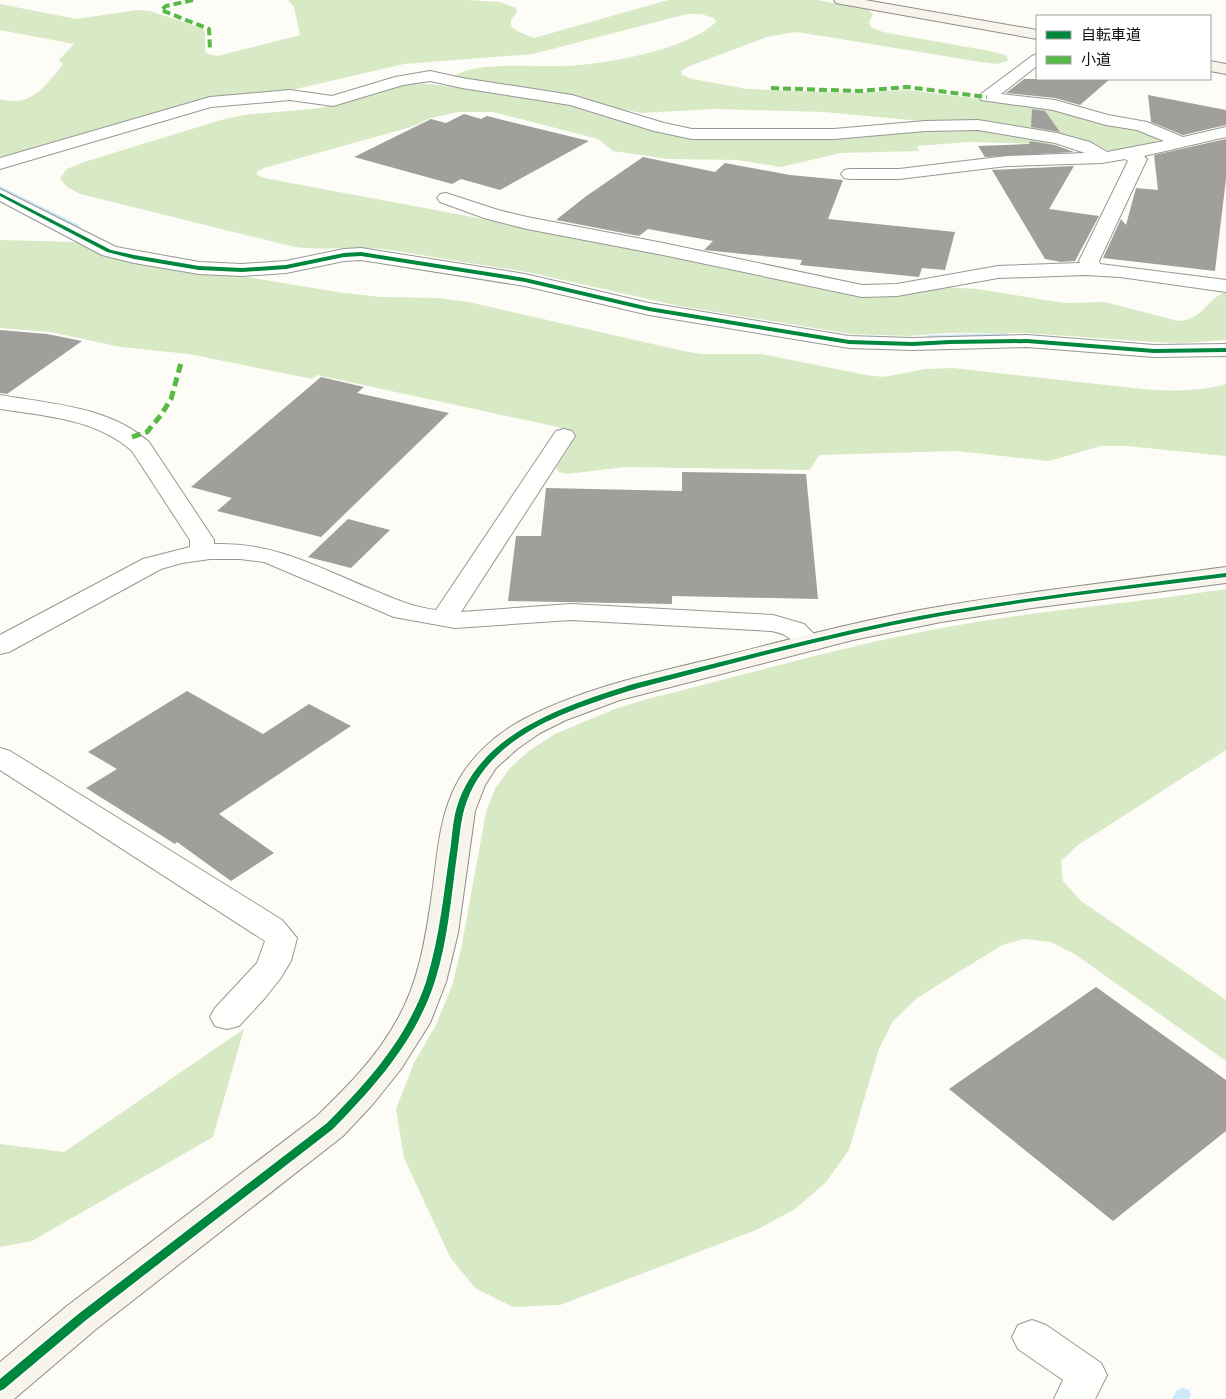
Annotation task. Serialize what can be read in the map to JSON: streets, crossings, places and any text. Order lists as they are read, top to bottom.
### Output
{
  "legend": ["自転車道", "小道"]
}
